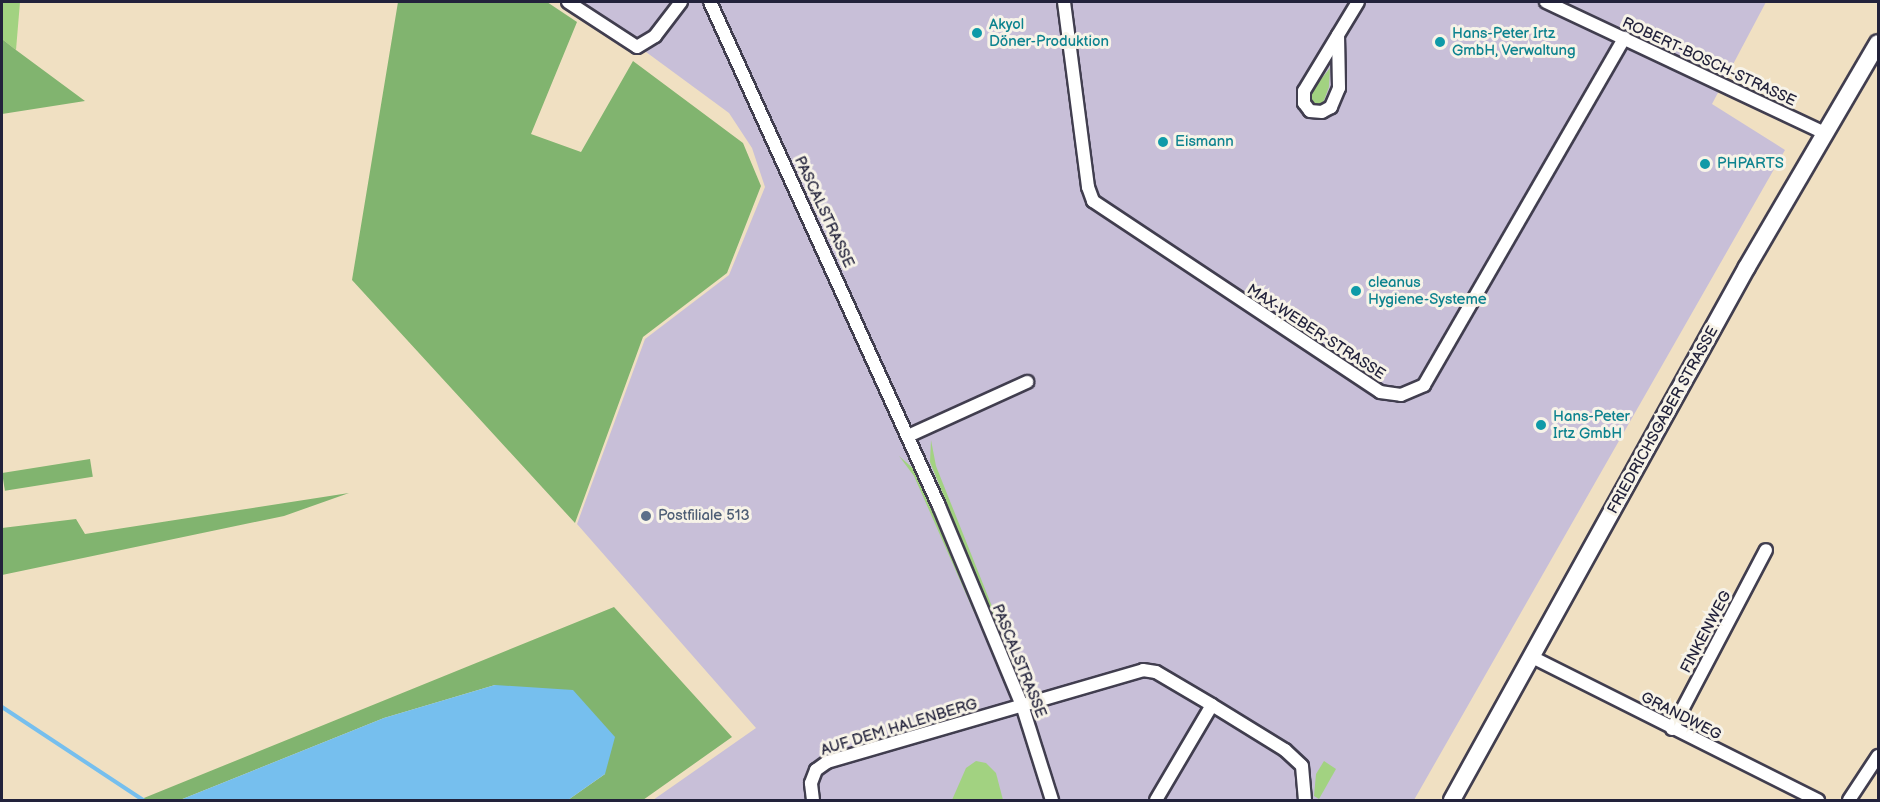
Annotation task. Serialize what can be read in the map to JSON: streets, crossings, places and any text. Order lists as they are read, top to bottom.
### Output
{
  "streets": {
    "main road": ["FRIEDRICHSGABER STRASSE"],
    "street": [
      "ROBERT-BOSCH-STRASSE",
      "PASCALSTRASSE",
      "MAX-WEBER-STRASSE",
      "FINKENWEG",
      "GRANDWEG",
      "AUF DEM HALENBERG"
    ]
  },
  "crossings": [
    ["ROBERT-BOSCH-STRASSE", "MAX-WEBER-STRASSE"],
    ["ROBERT-BOSCH-STRASSE", "FRIEDRICHSGABER STRASSE"],
    ["PASCALSTRASSE", "AUF DEM HALENBERG"],
    ["FRIEDRICHSGABER STRASSE", "GRANDWEG"],
    ["FINKENWEG", "GRANDWEG"]
  ],
  "places": [
    "Akyol Döner-Produktion",
    "Hans-Peter Irtz GmbH, Verwaltung",
    "Eismann",
    "PHPARTS",
    "cleanus Hygiene-Systeme",
    "Hans-Peter Irtz GmbH",
    "Postfiliale 513"
  ]
}
